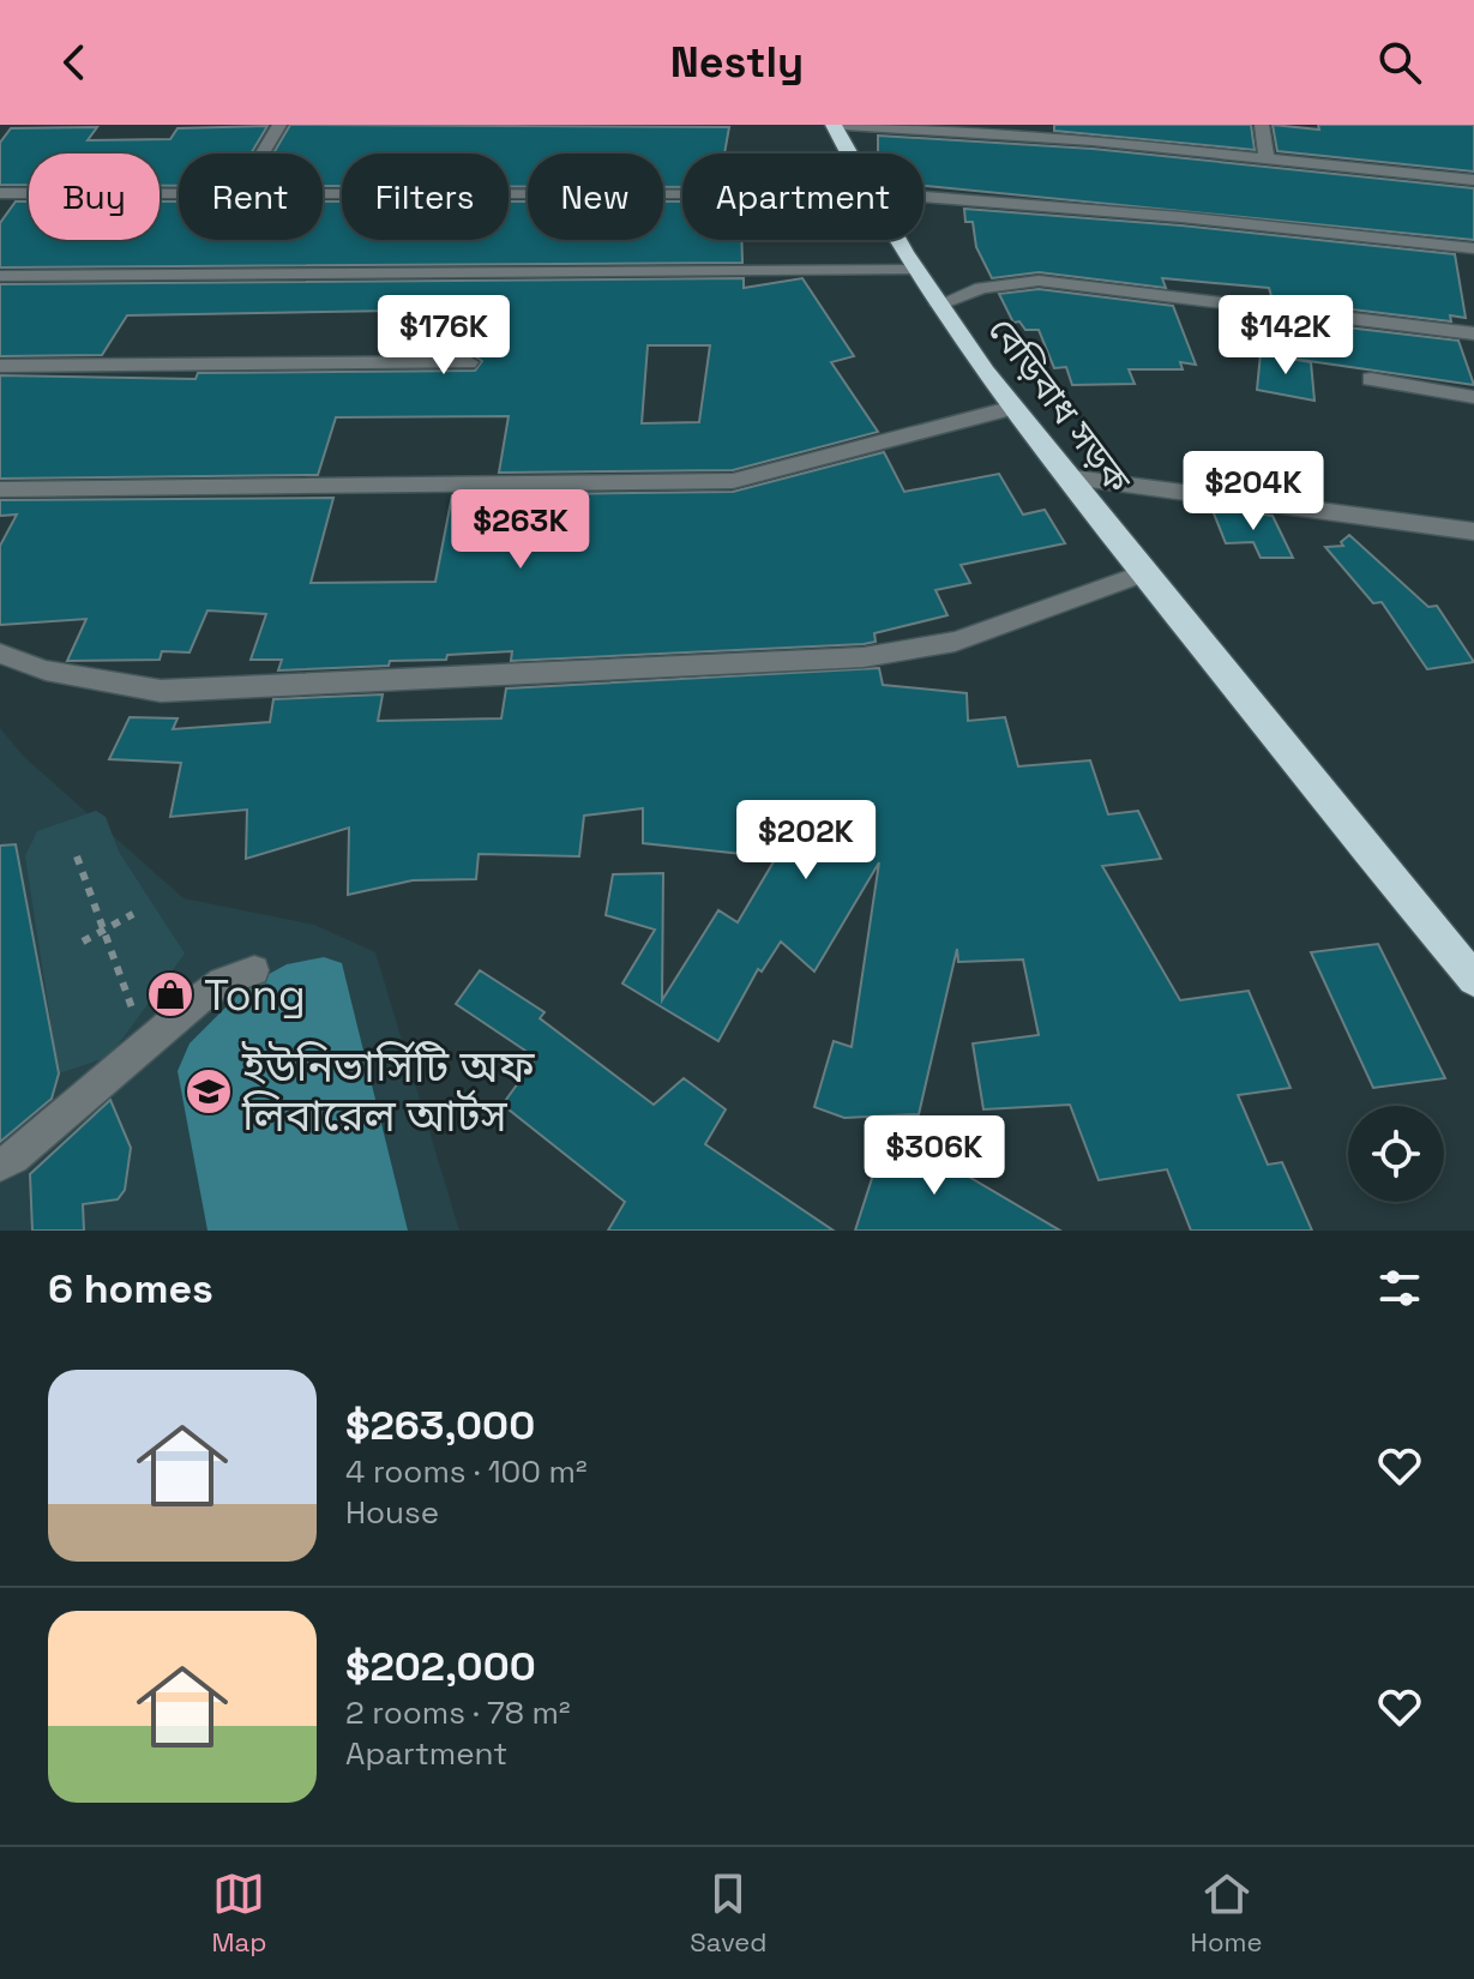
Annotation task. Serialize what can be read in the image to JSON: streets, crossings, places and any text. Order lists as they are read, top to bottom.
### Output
{
  "streets": {
    "highway": ["বেড়িবাধ সড়ক"]
  },
  "places": {
    "shop": ["Tong"],
    "school or university": ["ইউনিভার্সিটি অফ লিবারেল আর্টস"]
  },
  "page": {
    "header": "Nestly",
    "chip": [
      "Buy",
      "Rent",
      "Filters",
      "New",
      "Apartment"
    ],
    "price": [
      "$176K",
      "$142K",
      "$204K",
      "$263K",
      "$202K",
      "$306K"
    ],
    "heading": "6 homes",
    "list": [
      {
        "name": "$263,000",
        "note": "4 rooms · 100 m² · House"
      },
      {
        "name": "$202,000",
        "note": "2 rooms · 78 m² · Apartment"
      }
    ],
    "tabs": ["Map", "Saved", "Home"]
  }
}
